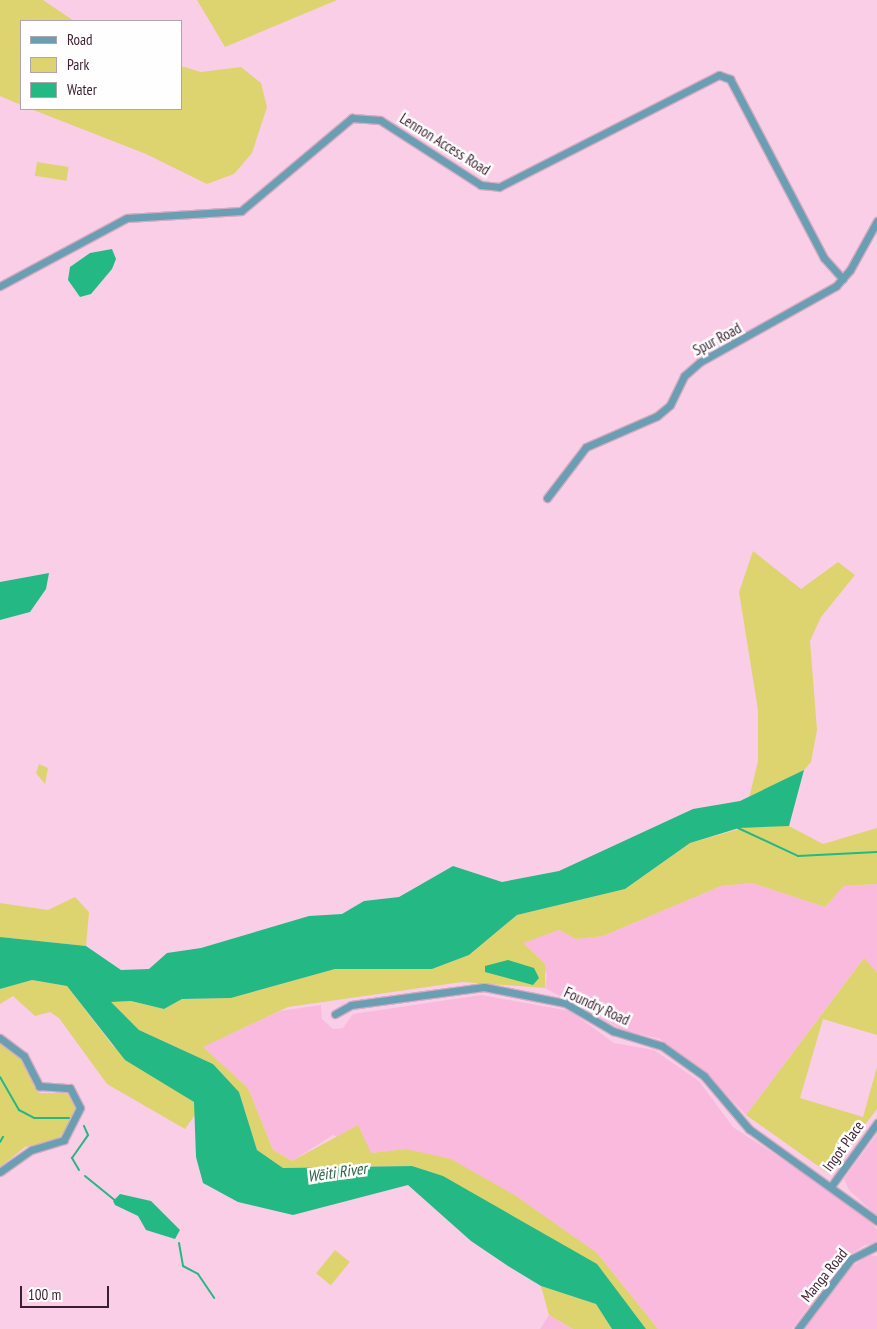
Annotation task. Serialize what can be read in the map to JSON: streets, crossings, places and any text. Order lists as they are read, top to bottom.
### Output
{
  "streets": {
    "street": [
      "Lennon Access Road",
      "Spur Road",
      "Foundry Road",
      "Ingot Place",
      "Manga Road"
    ]
  },
  "crossings": [
    ["Lennon Access Road", "Spur Road"],
    ["Foundry Road", "Ingot Place"]
  ],
  "water": ["Wēiti River"],
  "legend": ["Road", "Park", "Water"],
  "scale_bar": "100 m"
}
